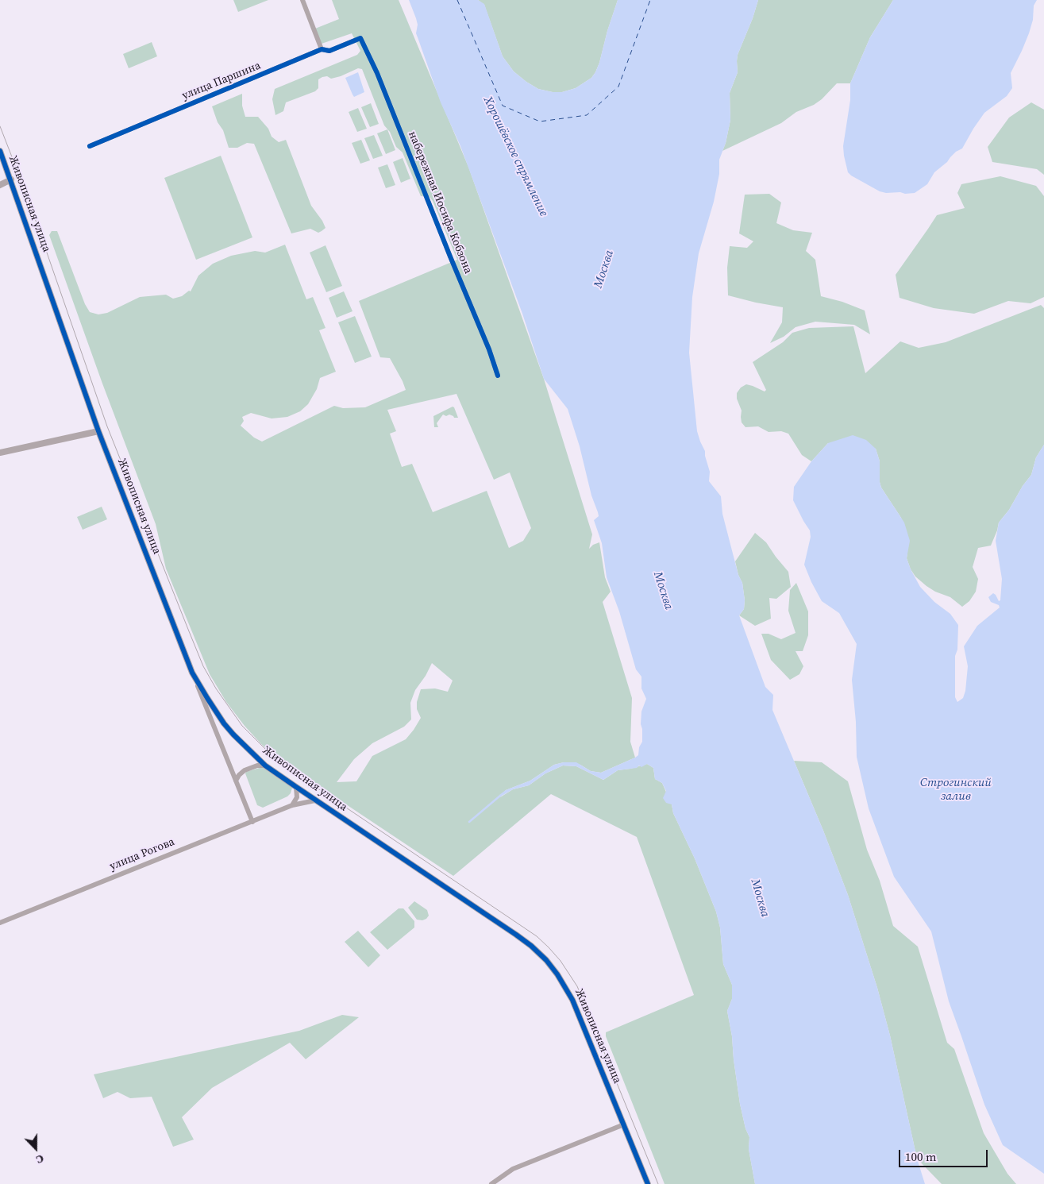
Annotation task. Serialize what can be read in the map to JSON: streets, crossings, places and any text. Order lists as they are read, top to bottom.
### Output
{
  "streets": {
    "street": [
      "улица Паршина",
      "набережная Иосифа Кобзона",
      "Живописная улица",
      "улица Рогова"
    ]
  },
  "crossings": [
    ["улица Паршина", "набережная Иосифа Кобзона"],
    ["Живописная улица", "улица Рогова"]
  ],
  "water": ["Хорошёвское спрямление", "Москва", "Строгинский залив"],
  "scale_bar": "100 m",
  "north": "bottom"
}
